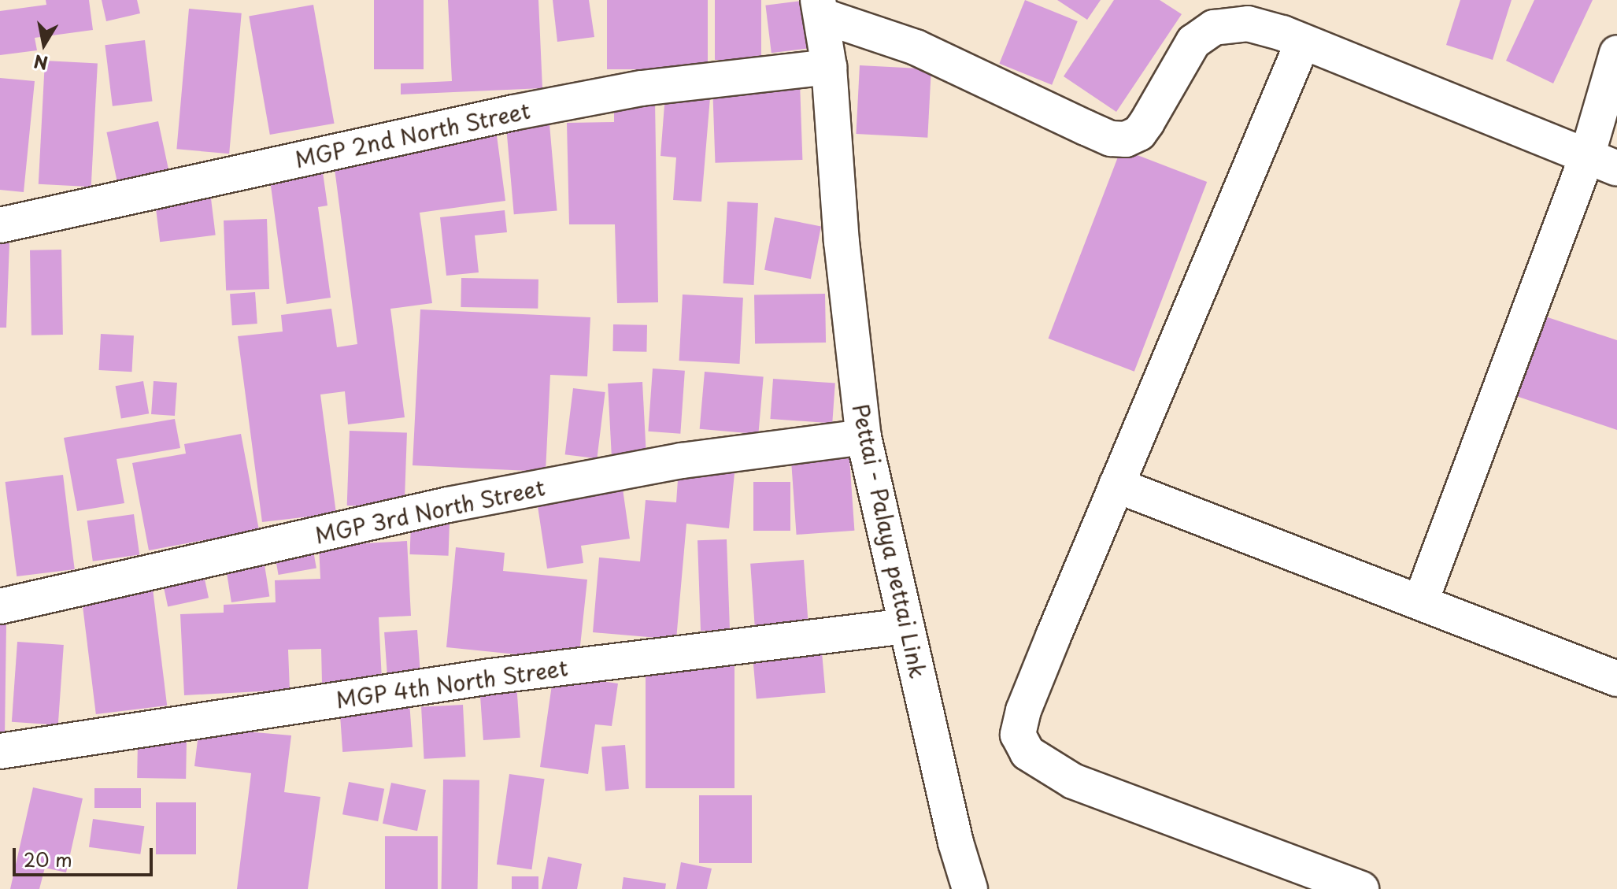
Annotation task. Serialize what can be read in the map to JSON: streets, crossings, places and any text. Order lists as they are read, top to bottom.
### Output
{
  "streets": {
    "street": [
      "MGP 2nd North Street",
      "MGP 3rd North Street",
      "Pettai - Palaya pettai Link",
      "MGP 4th North Street"
    ]
  },
  "crossings": [
    ["MGP 2nd North Street", "Pettai - Palaya pettai Link"],
    ["MGP 3rd North Street", "Pettai - Palaya pettai Link"],
    ["Pettai - Palaya pettai Link", "MGP 4th North Street"]
  ],
  "scale_bar": "20 m",
  "north": "bottom"
}
